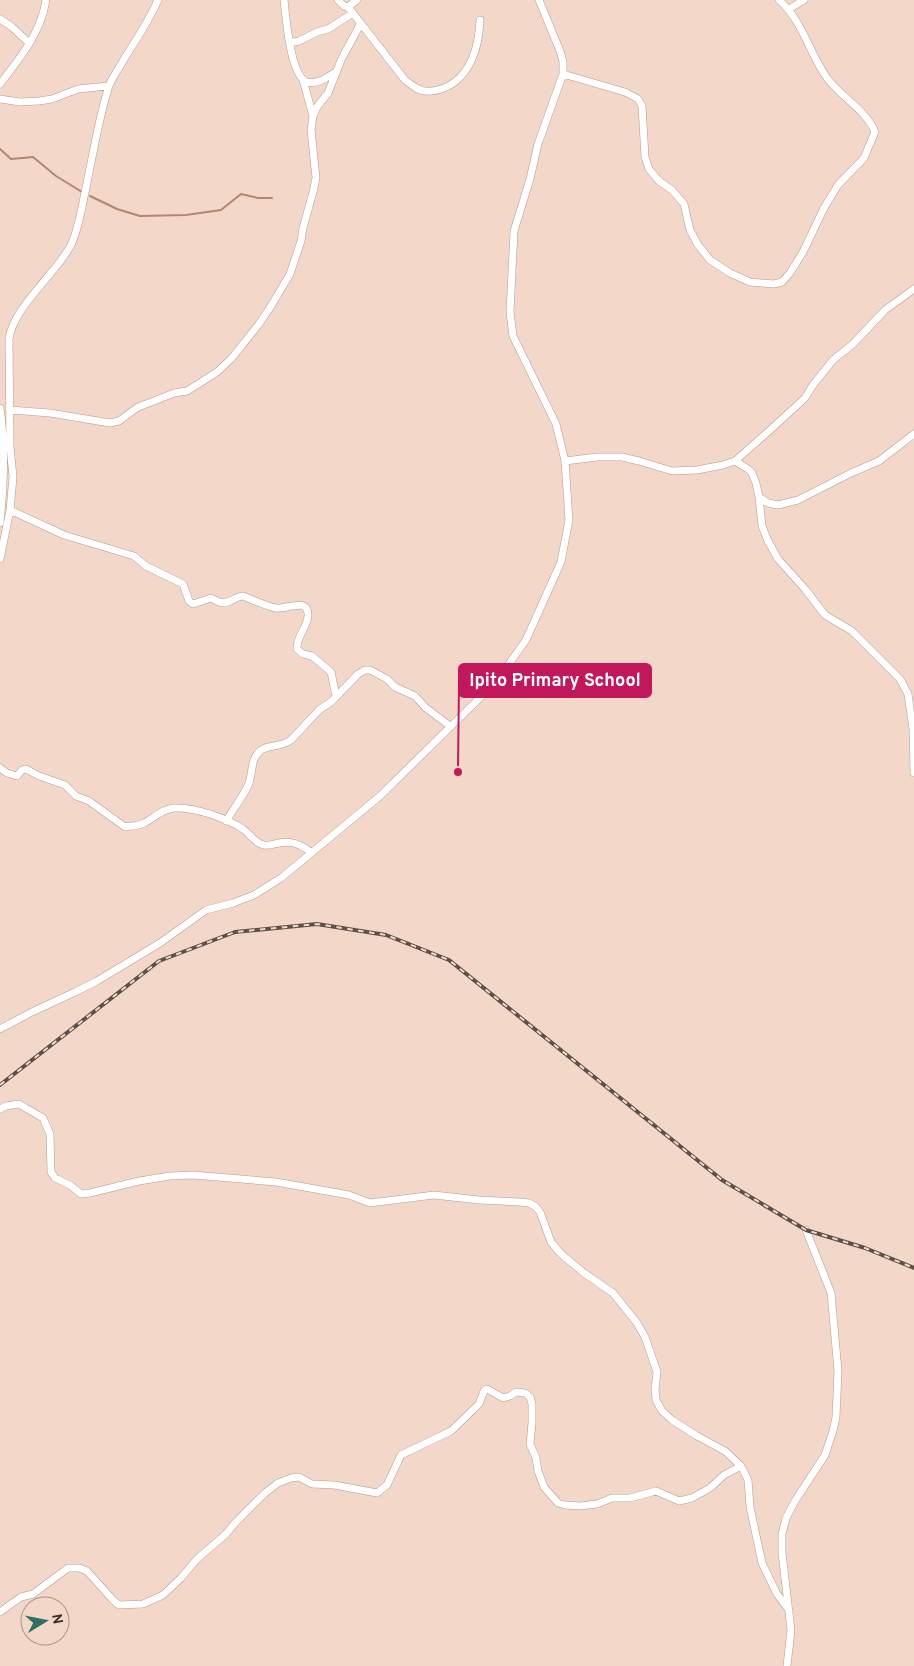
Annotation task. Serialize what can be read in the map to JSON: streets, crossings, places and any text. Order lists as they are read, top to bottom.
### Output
{
  "places": ["Ipito Primary School"],
  "north": "right"
}
